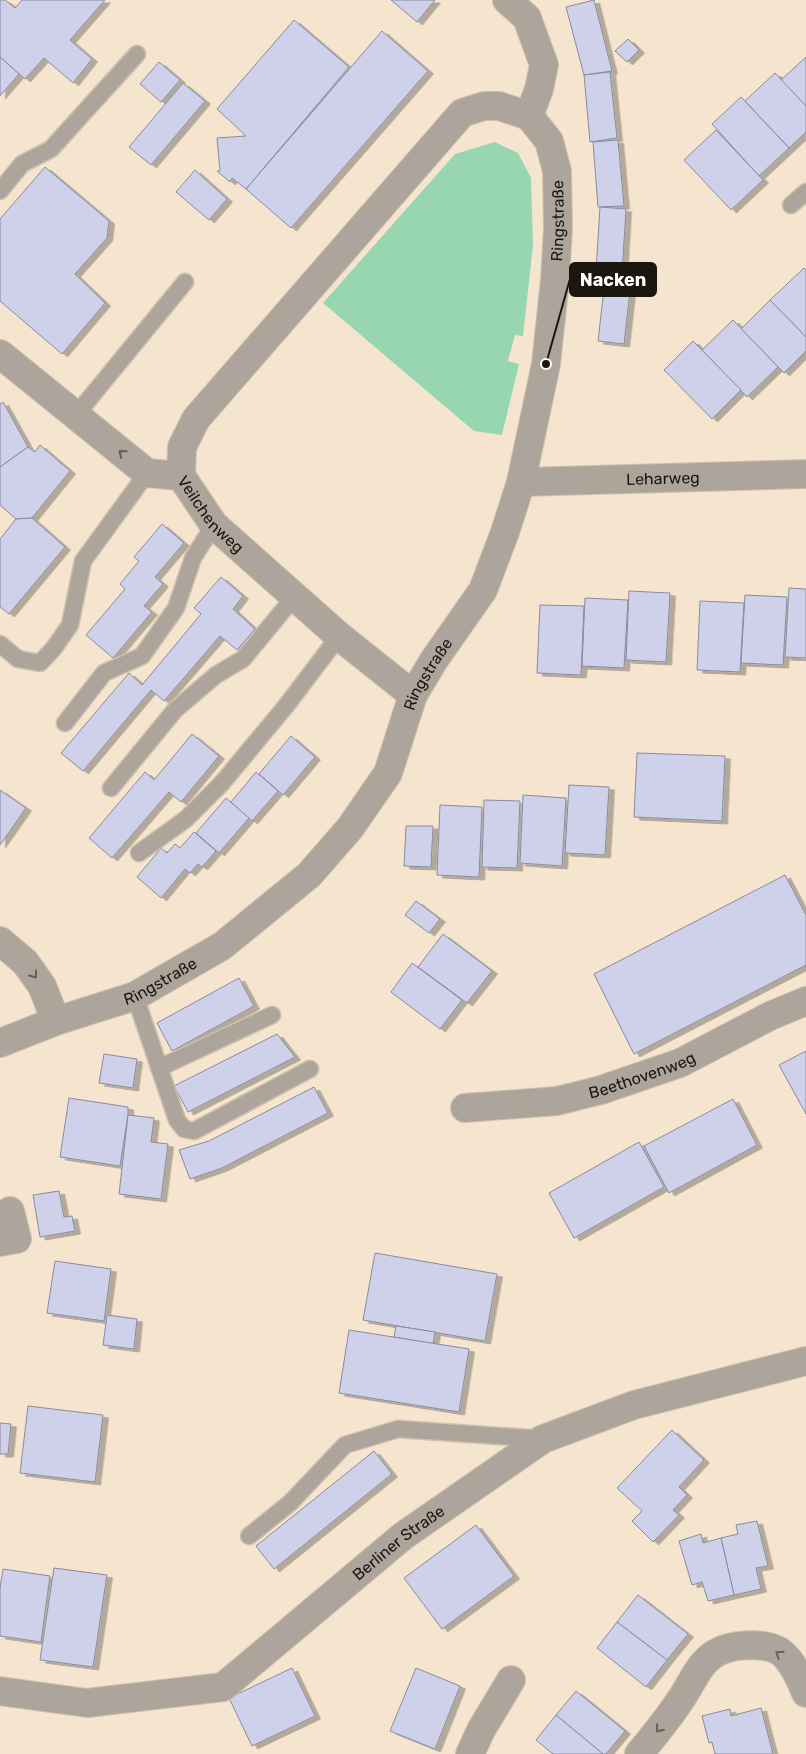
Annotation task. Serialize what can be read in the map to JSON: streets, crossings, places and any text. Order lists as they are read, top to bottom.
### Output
{
  "streets": {
    "street": [
      "Ringstraße",
      "Leharweg",
      "Veilchenweg",
      "Beethovenweg",
      "Berliner Straße"
    ]
  },
  "crossings": [
    ["Ringstraße", "Leharweg"],
    ["Ringstraße", "Veilchenweg"]
  ],
  "places": ["Nacken"]
}
